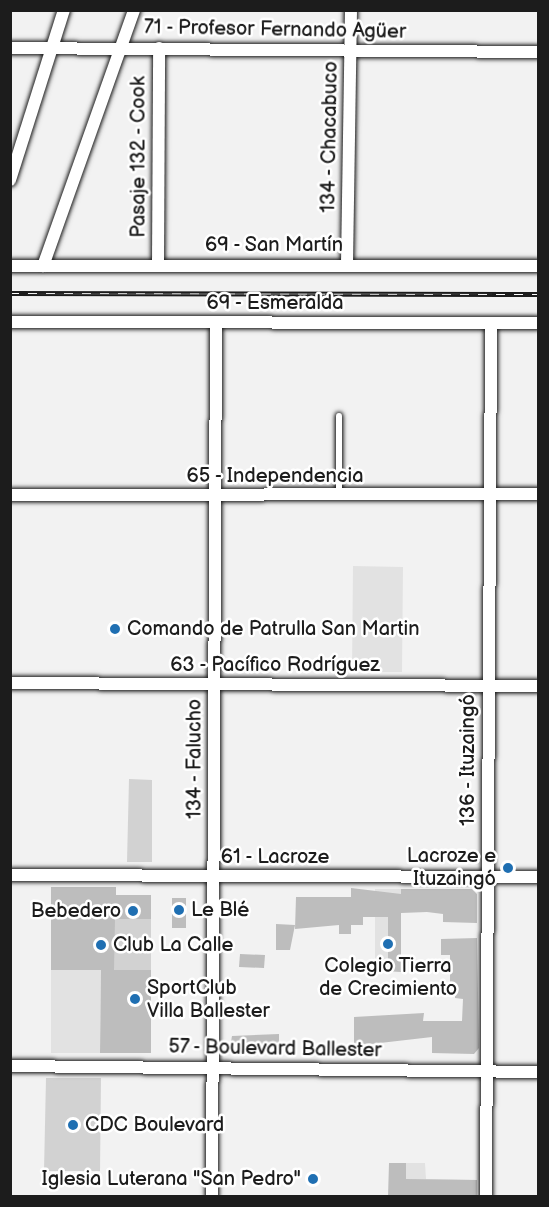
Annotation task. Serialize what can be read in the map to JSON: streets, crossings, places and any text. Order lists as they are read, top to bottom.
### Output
{
  "streets": {
    "street": [
      "71 - Profesor Fernando Agüer",
      "134 - Chacabuco",
      "Pasaje 132 - Cook",
      "69 - San Martín",
      "69 - Esmeralda",
      "65 - Independencia",
      "63 - Pacífico Rodríguez",
      "134 - Falucho",
      "136 - Ituzaingó",
      "61 - Lacroze",
      "57 - Boulevard Ballester"
    ]
  },
  "crossings": [
    ["71 - Profesor Fernando Agüer", "134 - Chacabuco"],
    ["71 - Profesor Fernando Agüer", "Pasaje 132 - Cook"],
    ["134 - Chacabuco", "69 - San Martín"],
    ["Pasaje 132 - Cook", "69 - San Martín"],
    ["69 - Esmeralda", "134 - Falucho"],
    ["69 - Esmeralda", "136 - Ituzaingó"],
    ["65 - Independencia", "134 - Falucho"],
    ["65 - Independencia", "136 - Ituzaingó"],
    ["63 - Pacífico Rodríguez", "134 - Falucho"],
    ["63 - Pacífico Rodríguez", "136 - Ituzaingó"],
    ["134 - Falucho", "61 - Lacroze"],
    ["134 - Falucho", "57 - Boulevard Ballester"],
    ["136 - Ituzaingó", "61 - Lacroze"],
    ["136 - Ituzaingó", "57 - Boulevard Ballester"]
  ],
  "places": [
    "Comando de Patrulla San Martin",
    "Lacroze e Ituzaingó",
    "Le Blé",
    "Bebedero",
    "Colegio Tierra de Crecimiento",
    "Club La Calle",
    "SportClub Villa Ballester",
    "CDC Boulevard",
    "Iglesia Luterana \"San Pedro\""
  ]
}
